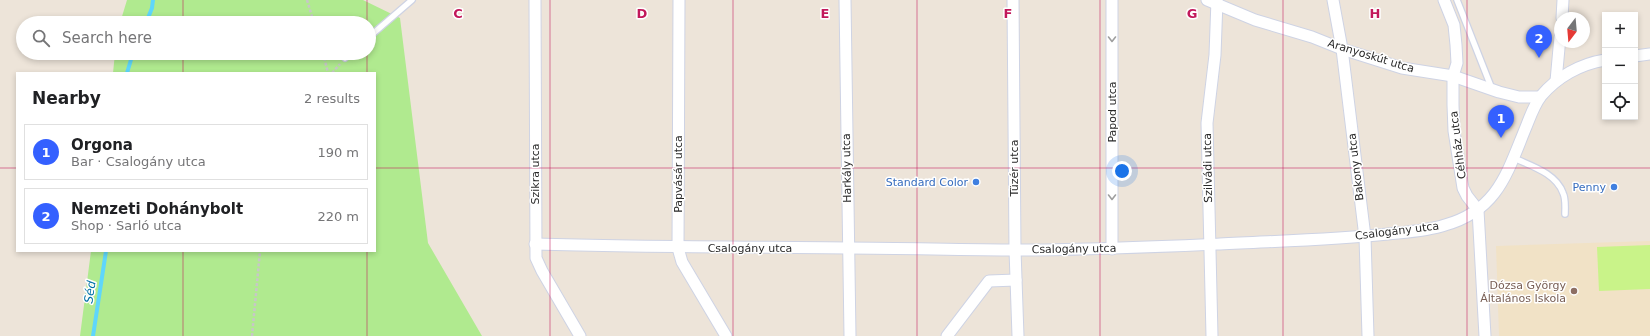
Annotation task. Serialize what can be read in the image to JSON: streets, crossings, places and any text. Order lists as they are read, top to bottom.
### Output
{
  "streets": {
    "street": [
      "Aranyoskút utca",
      "Papod utca",
      "Céhház utca",
      "Bakony utca",
      "Harkály utca",
      "Tüzér utca",
      "Szilvádi utca",
      "Szikra utca",
      "Papvásár utca",
      "Csalogány utca"
    ]
  },
  "crossings": [
    ["Aranyoskút utca", "Céhház utca"],
    ["Aranyoskút utca", "Bakony utca"],
    ["Aranyoskút utca", "Szilvádi utca"],
    ["Aranyoskút utca", "Csalogány utca"],
    ["Papod utca", "Csalogány utca"],
    ["Céhház utca", "Csalogány utca"],
    ["Bakony utca", "Csalogány utca"],
    ["Harkály utca", "Csalogány utca"],
    ["Tüzér utca", "Csalogány utca"],
    ["Szilvádi utca", "Csalogány utca"],
    ["Szikra utca", "Csalogány utca"],
    ["Papvásár utca", "Csalogány utca"]
  ],
  "one_way": ["Papod utca"],
  "water": ["Séd"],
  "places": ["Standard Color", "Penny", "Dózsa György Általános Iskola"],
  "north": "bottom",
  "page": {
    "map_buttons": ["+", "−"],
    "search": "Search here",
    "pins": ["2", "1"],
    "heading": ["Nearby", "2 results"],
    "list": [
      {
        "mark": "1",
        "name": "Orgona",
        "note": "Bar · Csalogány utca",
        "value": "190 m"
      },
      {
        "mark": "2",
        "name": "Nemzeti Dohánybolt",
        "note": "Shop · Sarló utca",
        "value": "220 m"
      }
    ]
  },
  "grid": {
    "columns": [
      "C",
      "D",
      "E",
      "F",
      "G",
      "H"
    ]
  }
}
